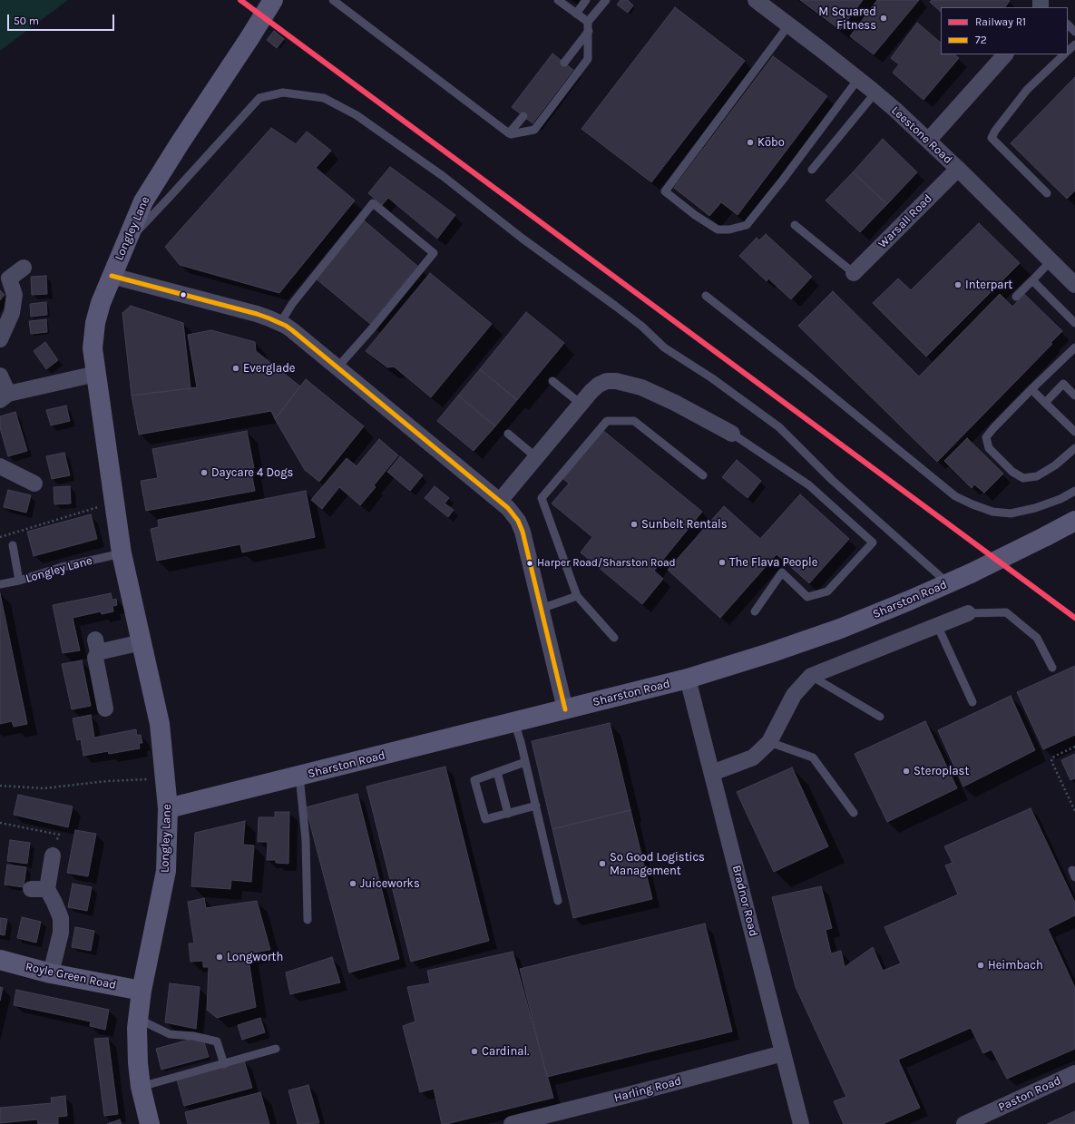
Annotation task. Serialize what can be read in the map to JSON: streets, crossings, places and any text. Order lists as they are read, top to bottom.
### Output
{
  "streets": {
    "main road": ["Longley Lane", "Sharston Road", "Royle Green Road"],
    "street": [
      "Leestone Road",
      "Warsall Road",
      "Bradnor Road",
      "Harling Road",
      "Paston Road"
    ]
  },
  "crossings": [
    ["Leestone Road", "Warsall Road"],
    ["Longley Lane", "Sharston Road"],
    ["Longley Lane", "Royle Green Road"],
    ["Sharston Road", "Bradnor Road"],
    ["Bradnor Road", "Harling Road"]
  ],
  "places": [
    "M Squared Fitness",
    "Köbo",
    "Interpart",
    "Everglade",
    "Daycare 4 Dogs",
    "Sunbelt Rentals",
    "The Flava People",
    "Harper Road/Sharston Road",
    "Steroplast",
    "So Good Logistics Management",
    "Juiceworks",
    "Longworth",
    "Heimbach",
    "Cardinal."
  ],
  "lines": ["rail line R1", "transit line 72"],
  "legend": ["Railway R1", "72"],
  "scale_bar": "50 m"
}
